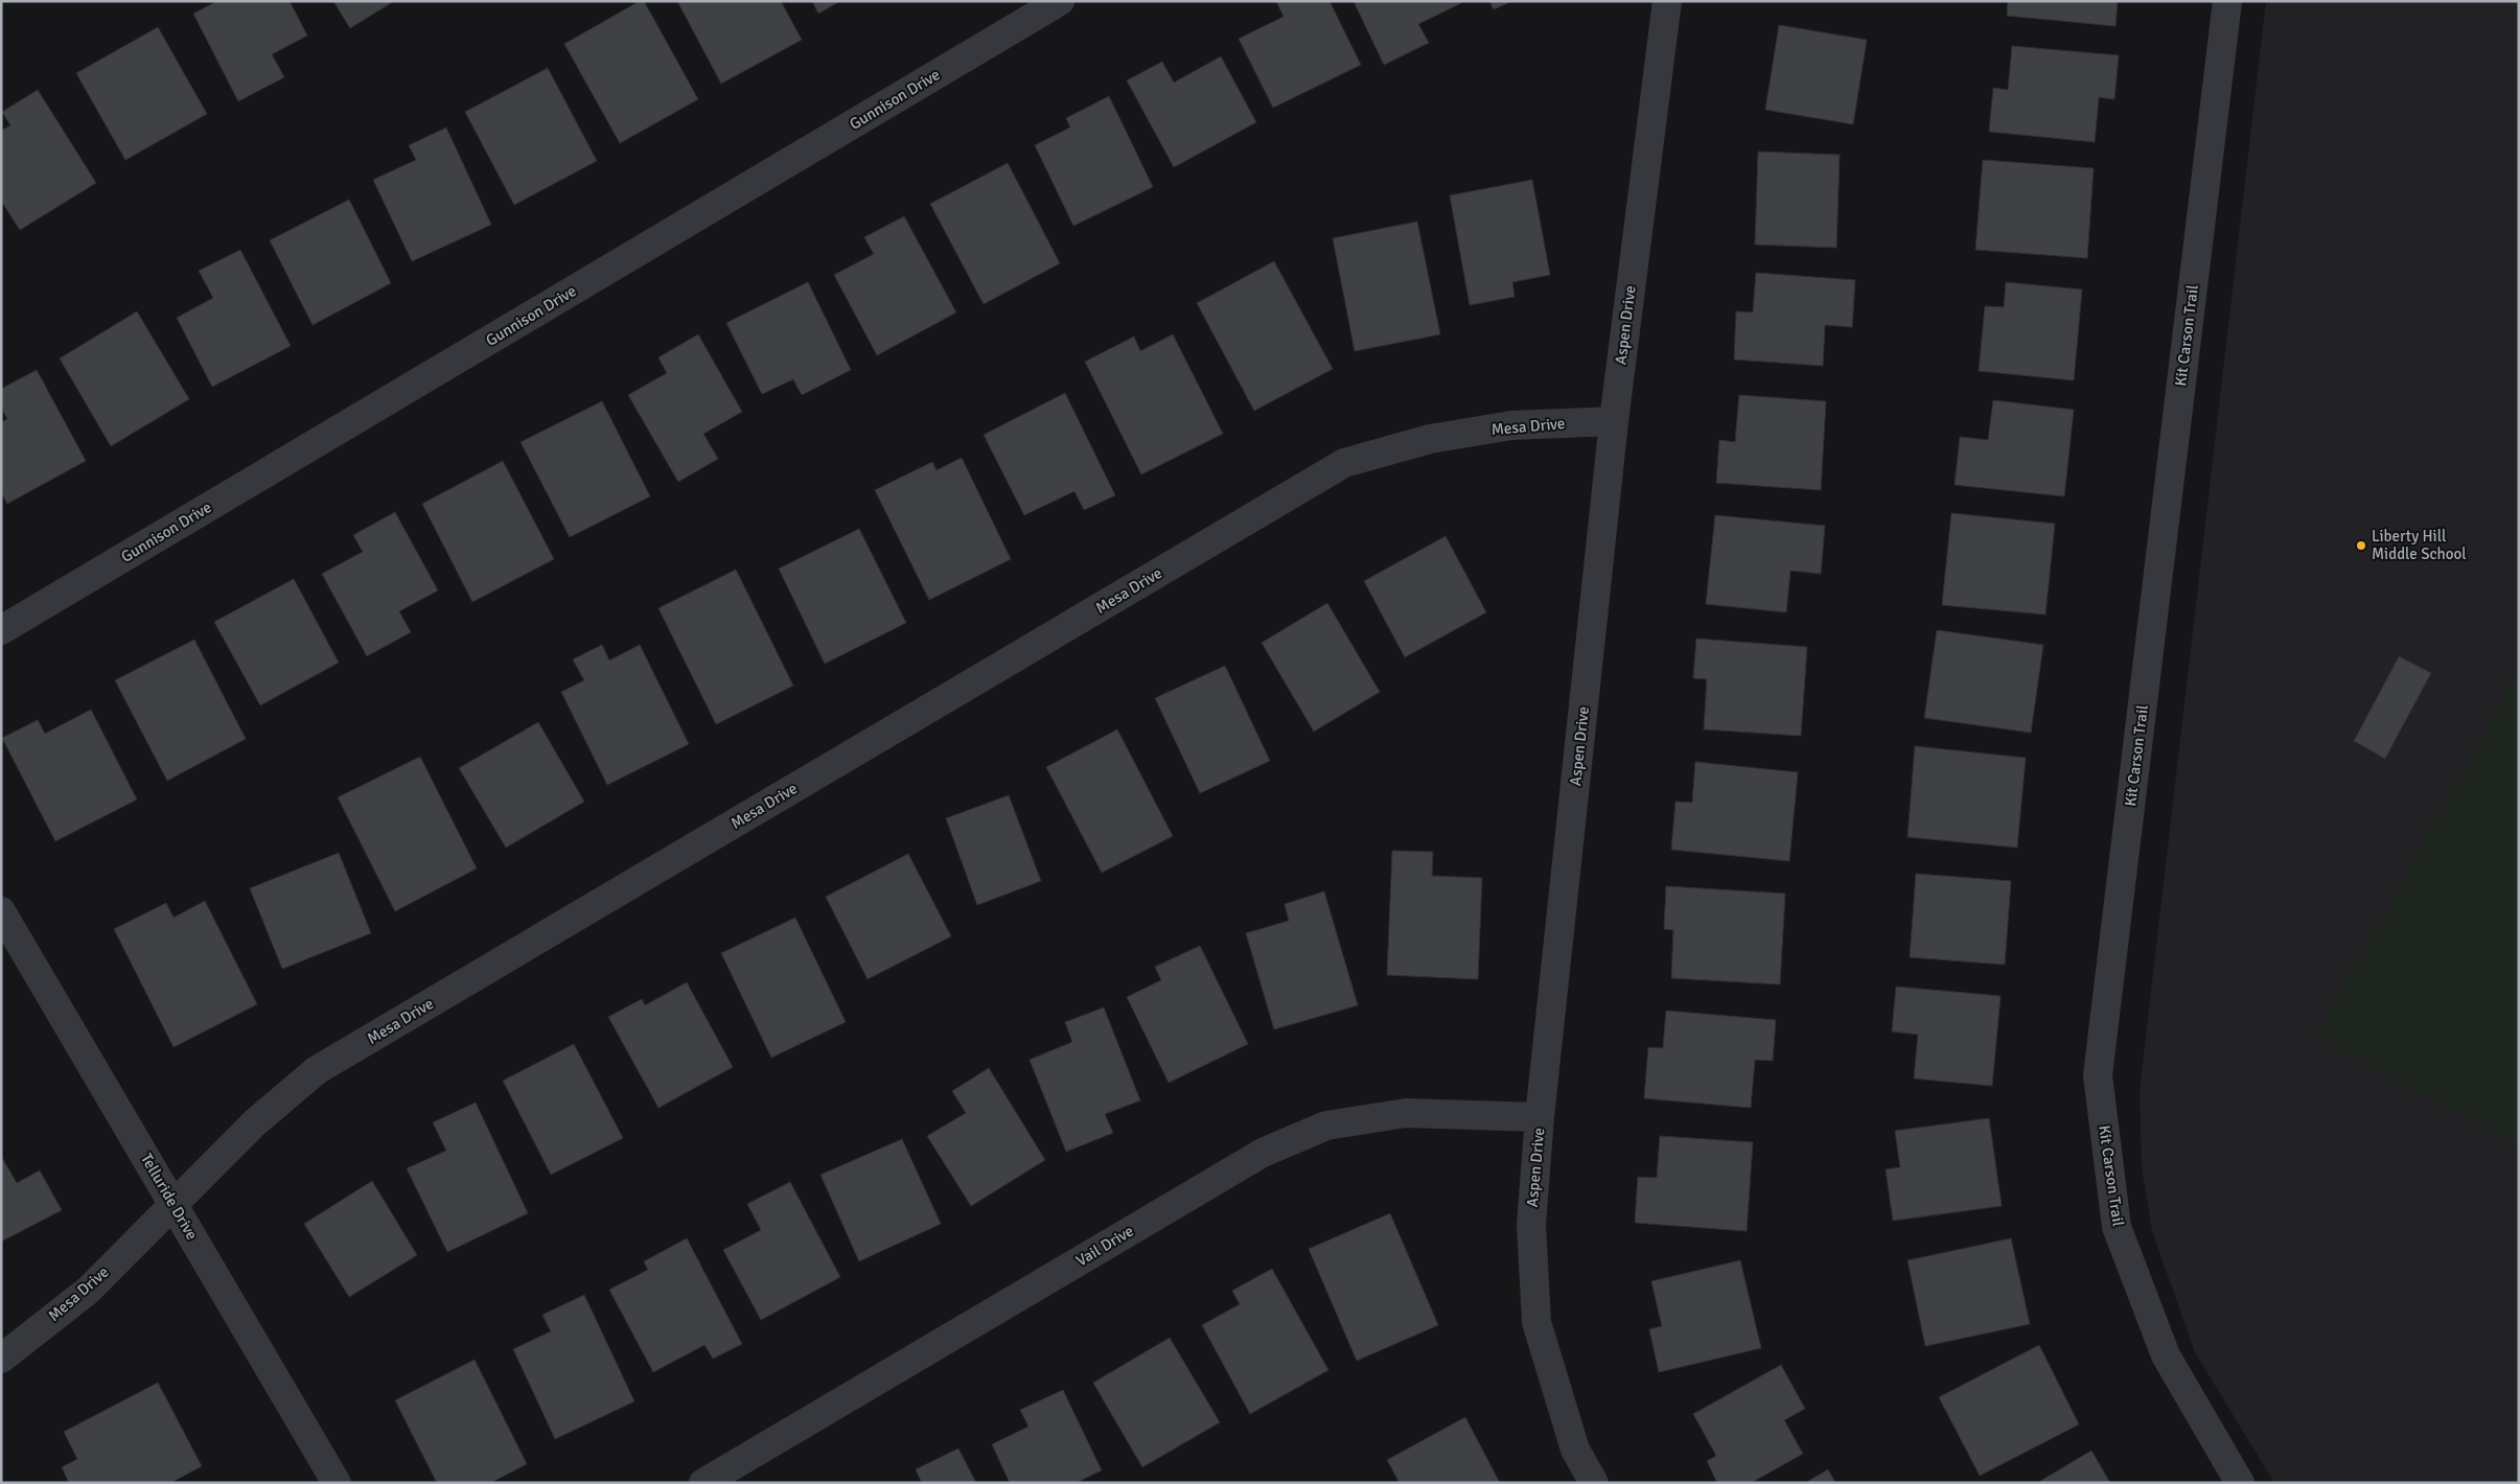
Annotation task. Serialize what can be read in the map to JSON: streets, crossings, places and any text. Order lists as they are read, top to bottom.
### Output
{
  "streets": {
    "street": [
      "Gunnison Drive",
      "Aspen Drive",
      "Kit Carson Trail",
      "Mesa Drive",
      "Telluride Drive",
      "Vail Drive"
    ]
  },
  "crossings": [
    ["Aspen Drive", "Mesa Drive"],
    ["Aspen Drive", "Vail Drive"],
    ["Mesa Drive", "Telluride Drive"]
  ],
  "places": ["Liberty Hill Middle School"]
}
